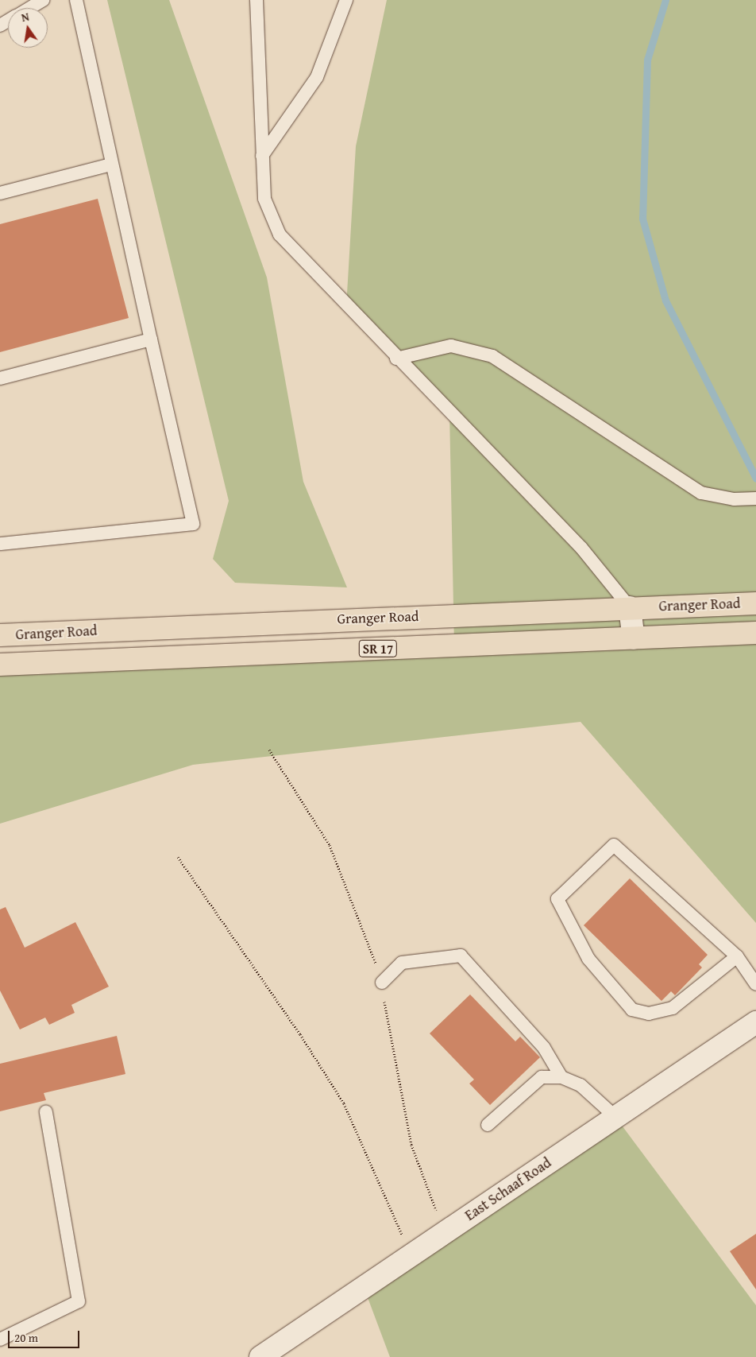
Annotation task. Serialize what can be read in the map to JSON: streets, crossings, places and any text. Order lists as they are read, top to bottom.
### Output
{
  "streets": {
    "main road": ["Granger Road", "SR 17"],
    "street": ["East Schaaf Road"]
  },
  "scale_bar": "20 m",
  "north": "top"
}
